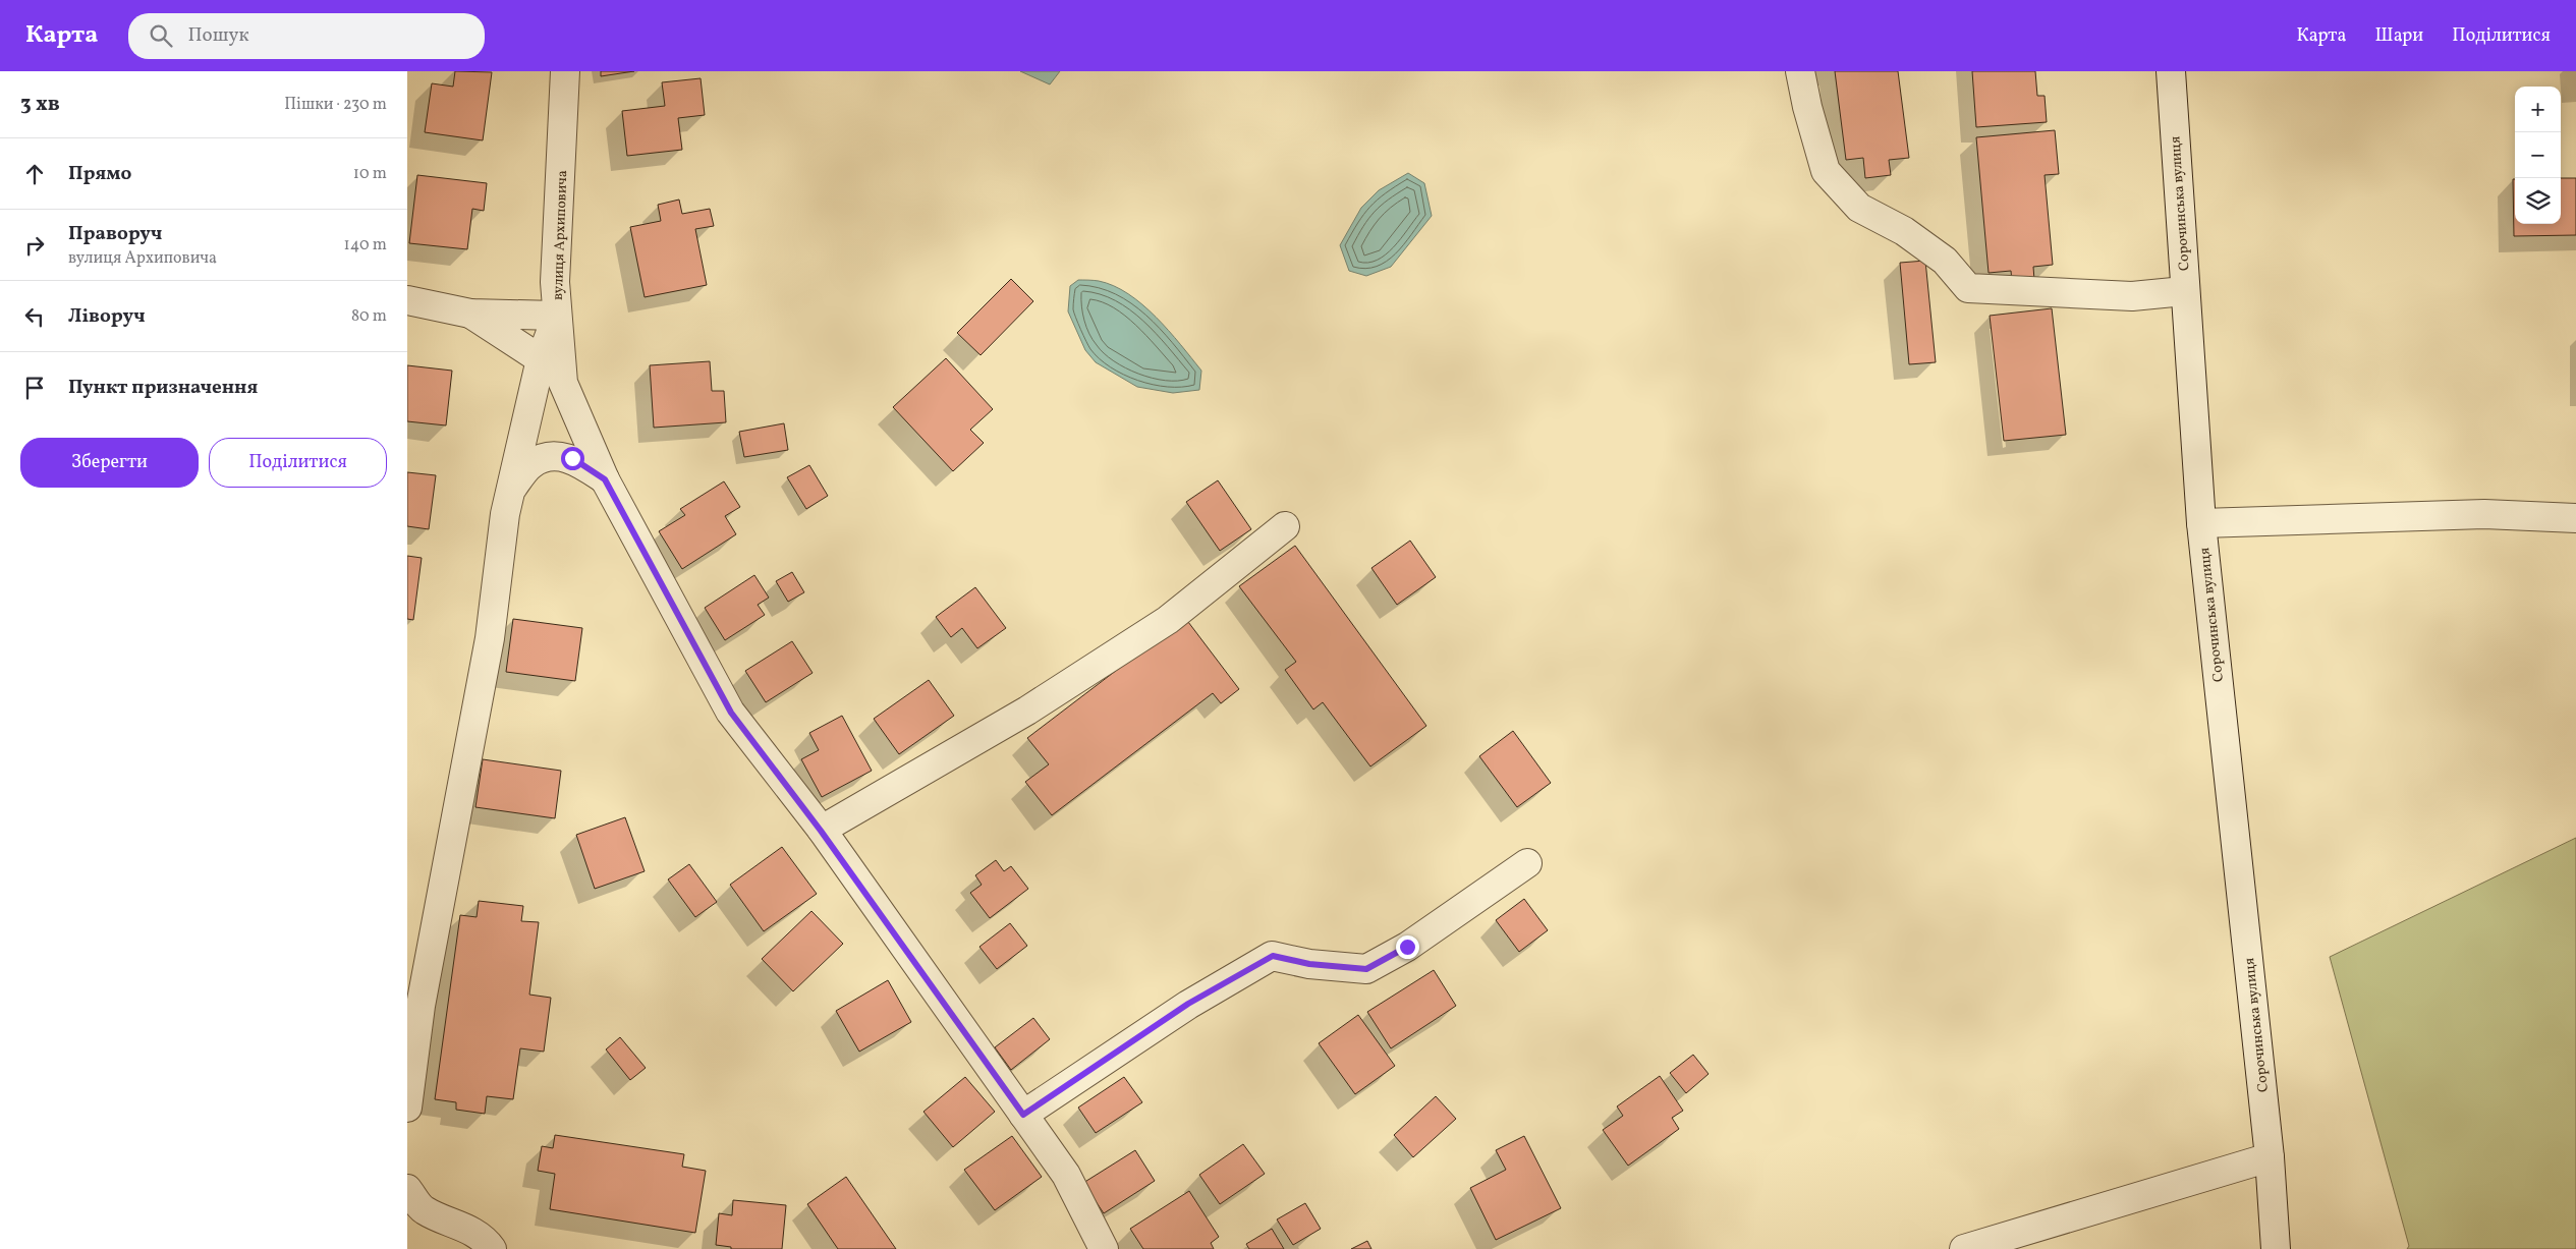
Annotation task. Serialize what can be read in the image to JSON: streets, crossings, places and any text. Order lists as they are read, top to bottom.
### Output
{
  "streets": {
    "street": ["Сорочинська вулиця", "вулиця Архиповича"]
  },
  "page": {
    "header": "Карта",
    "search": "Пошук",
    "nav": ["Карта", "Шари", "Поділитися"],
    "heading": ["3 хв", "Пішки · 230 m"],
    "map_buttons": ["+", "−"],
    "list": [
      ["Прямо", "10 m"],
      ["Праворуч", "вулиця Архиповича", "140 m"],
      ["Ліворуч", "80 m"],
      "Пункт призначення"
    ],
    "buttons": ["Зберегти", "Поділитися"]
  }
}
